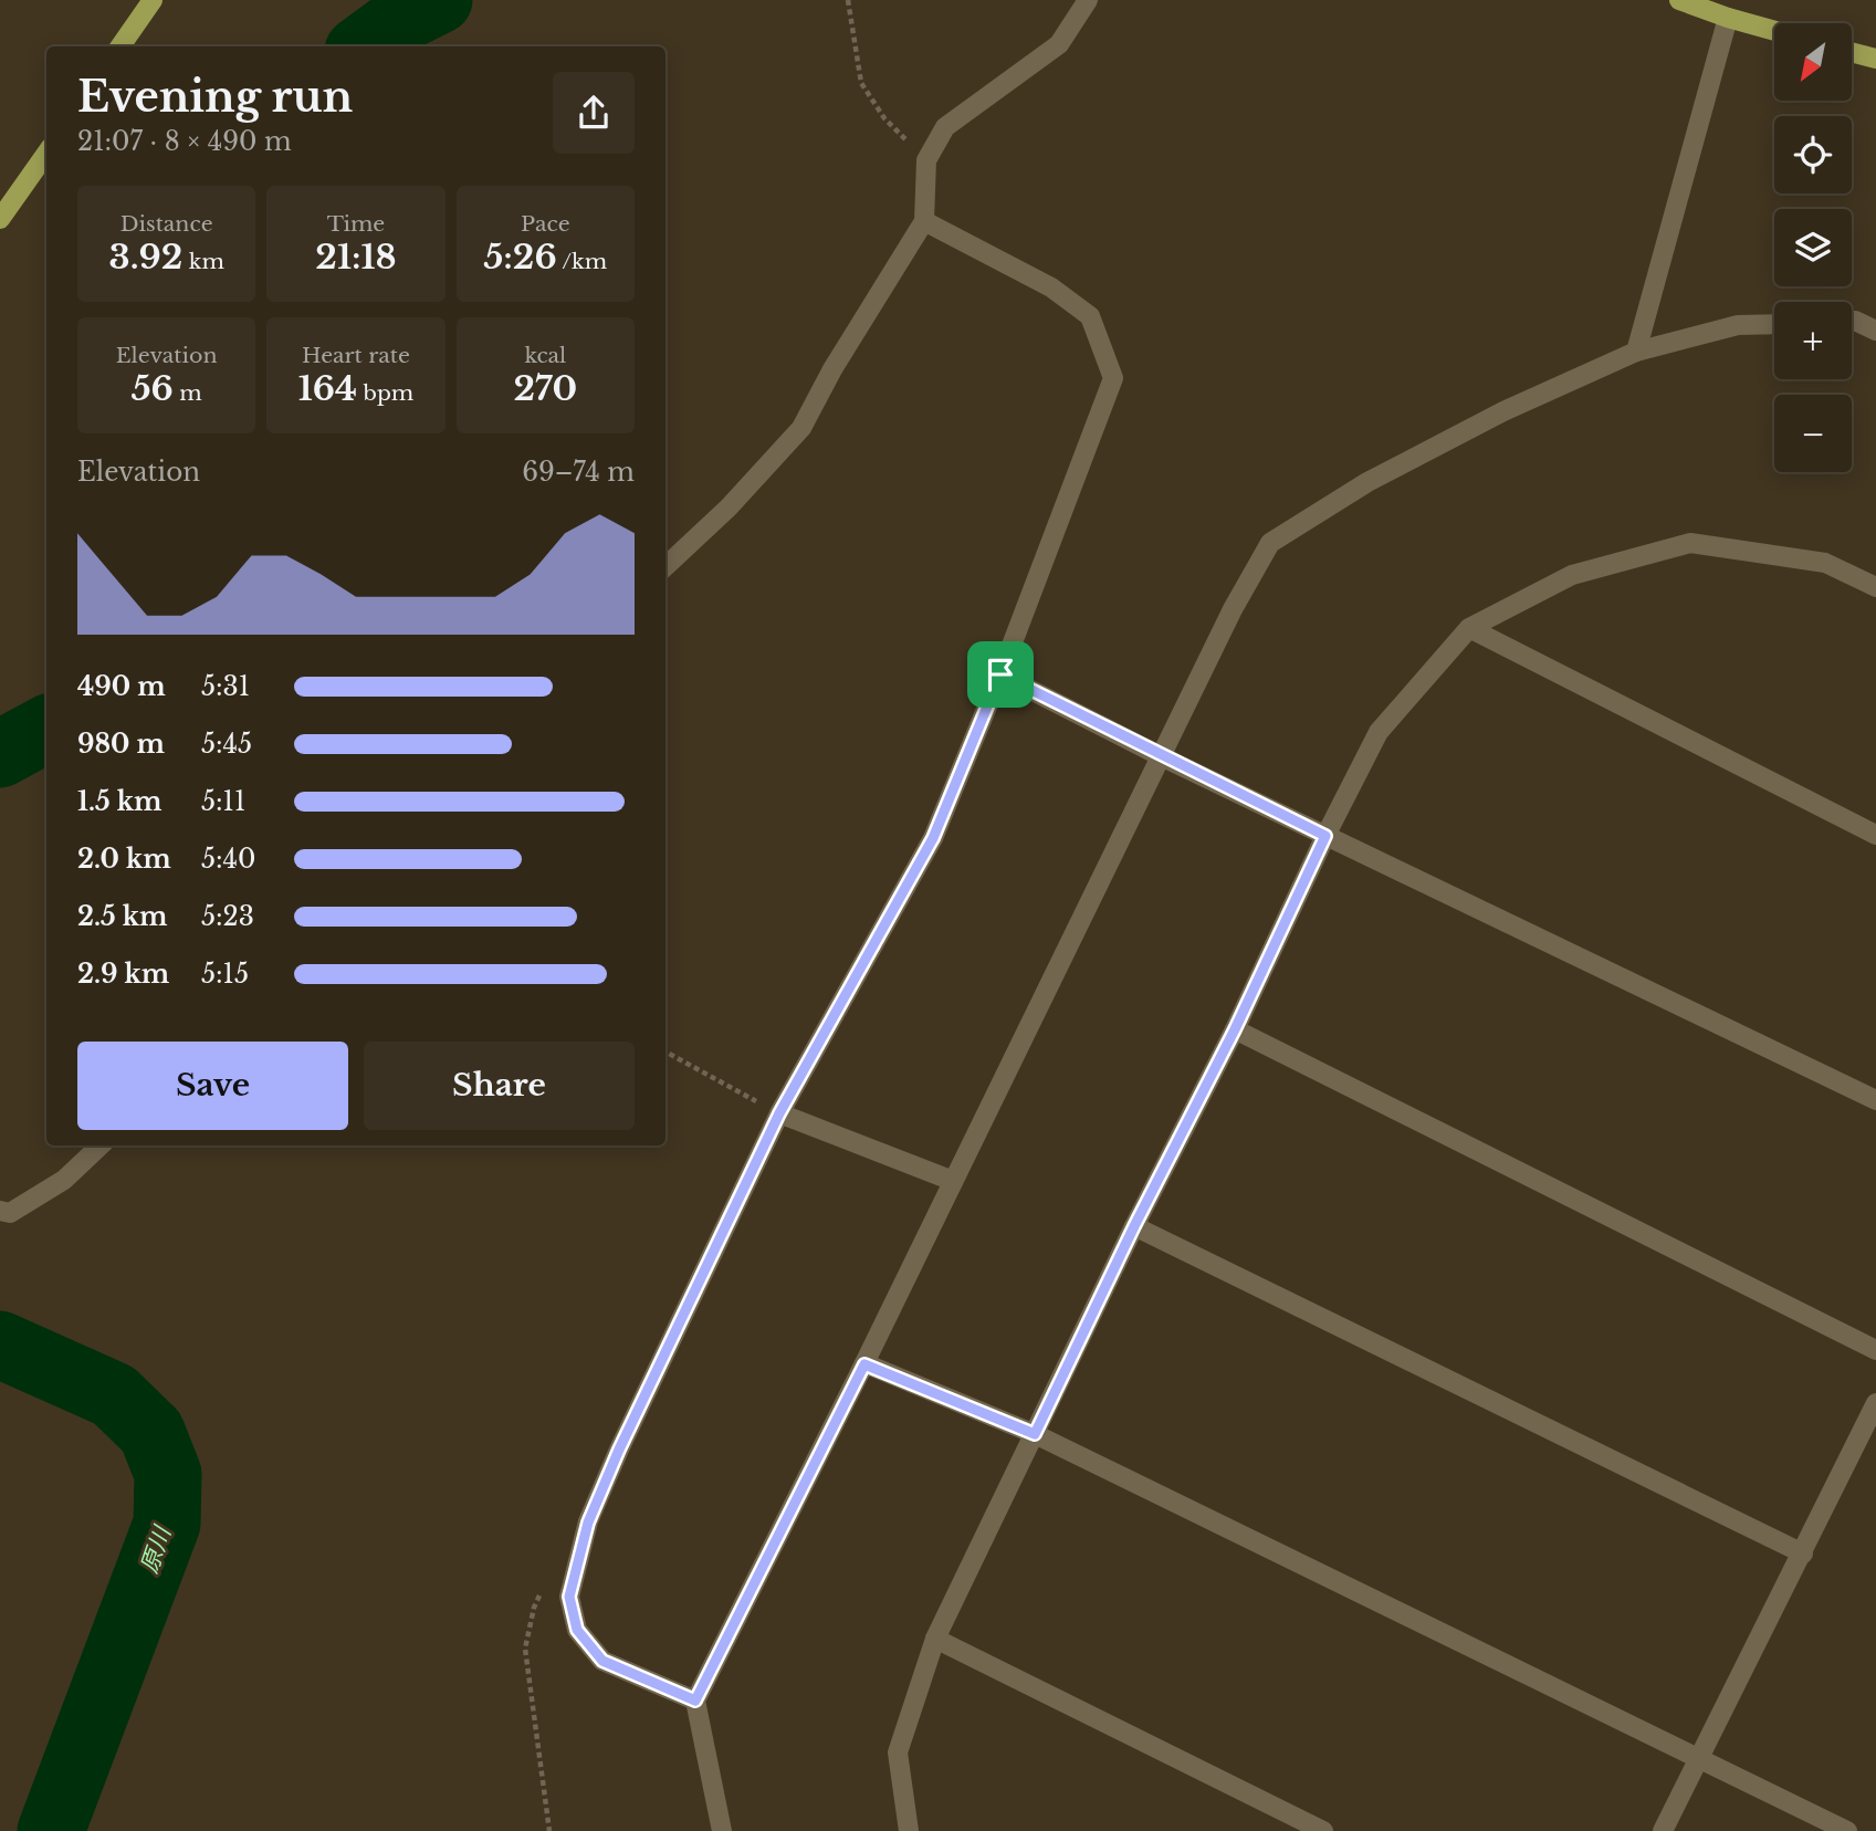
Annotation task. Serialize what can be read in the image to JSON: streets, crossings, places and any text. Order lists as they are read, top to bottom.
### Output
{
  "water": ["原川"],
  "north": "bottom left",
  "page": {
    "map_buttons": ["+", "−"],
    "heading": ["Evening run", "21:07 · 8 × 490 m"],
    "stats": [
      ["Distance", "3.92 km"],
      ["Time", "21:18"],
      ["Pace", "5:26 /km"],
      ["Elevation", "56 m"],
      ["Heart rate", "164 bpm"],
      ["kcal", "270"]
    ],
    "chart": ["Elevation", "69–74 m"],
    "list": [
      {
        "name": "490 m",
        "note": "5:31"
      },
      {
        "name": "980 m",
        "note": "5:45"
      },
      {
        "name": "1.5 km",
        "note": "5:11"
      },
      {
        "name": "2.0 km",
        "note": "5:40"
      },
      {
        "name": "2.5 km",
        "note": "5:23"
      },
      {
        "name": "2.9 km",
        "note": "5:15"
      }
    ],
    "buttons": ["Save", "Share"]
  }
}
